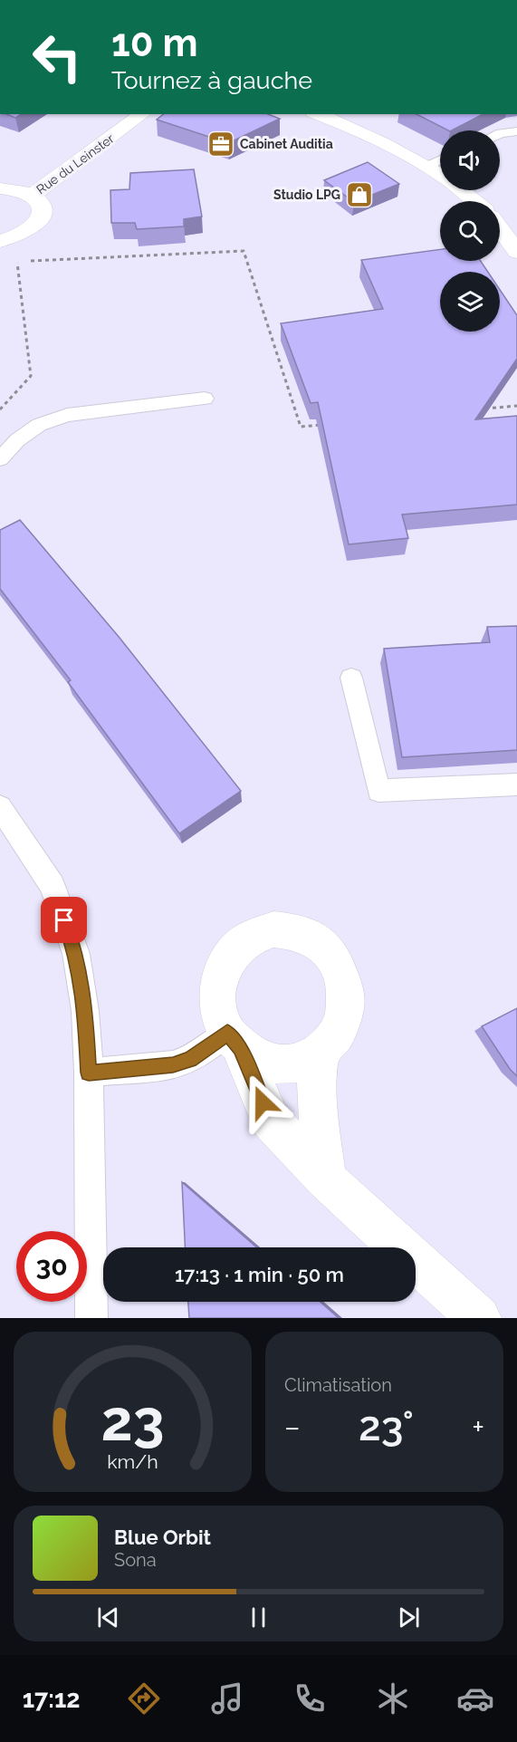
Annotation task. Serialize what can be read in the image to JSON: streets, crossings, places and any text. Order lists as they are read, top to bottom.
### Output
{
  "streets": {
    "street": ["Rue du Leinster"]
  },
  "places": {
    "office": ["Cabinet Auditia"],
    "shop": ["Studio LPG"]
  },
  "page": {
    "turn": ["10 m", "Tournez à gauche"],
    "limit": "30",
    "trip": "17:13 · 1 min · 50 m",
    "tile": "Climatisation",
    "heat": ["−", "23°", "+"],
    "song": ["Blue Orbit", "Sona"],
    "tabs": "17:12",
    "gauge": ["23", "km/h"]
  }
}
